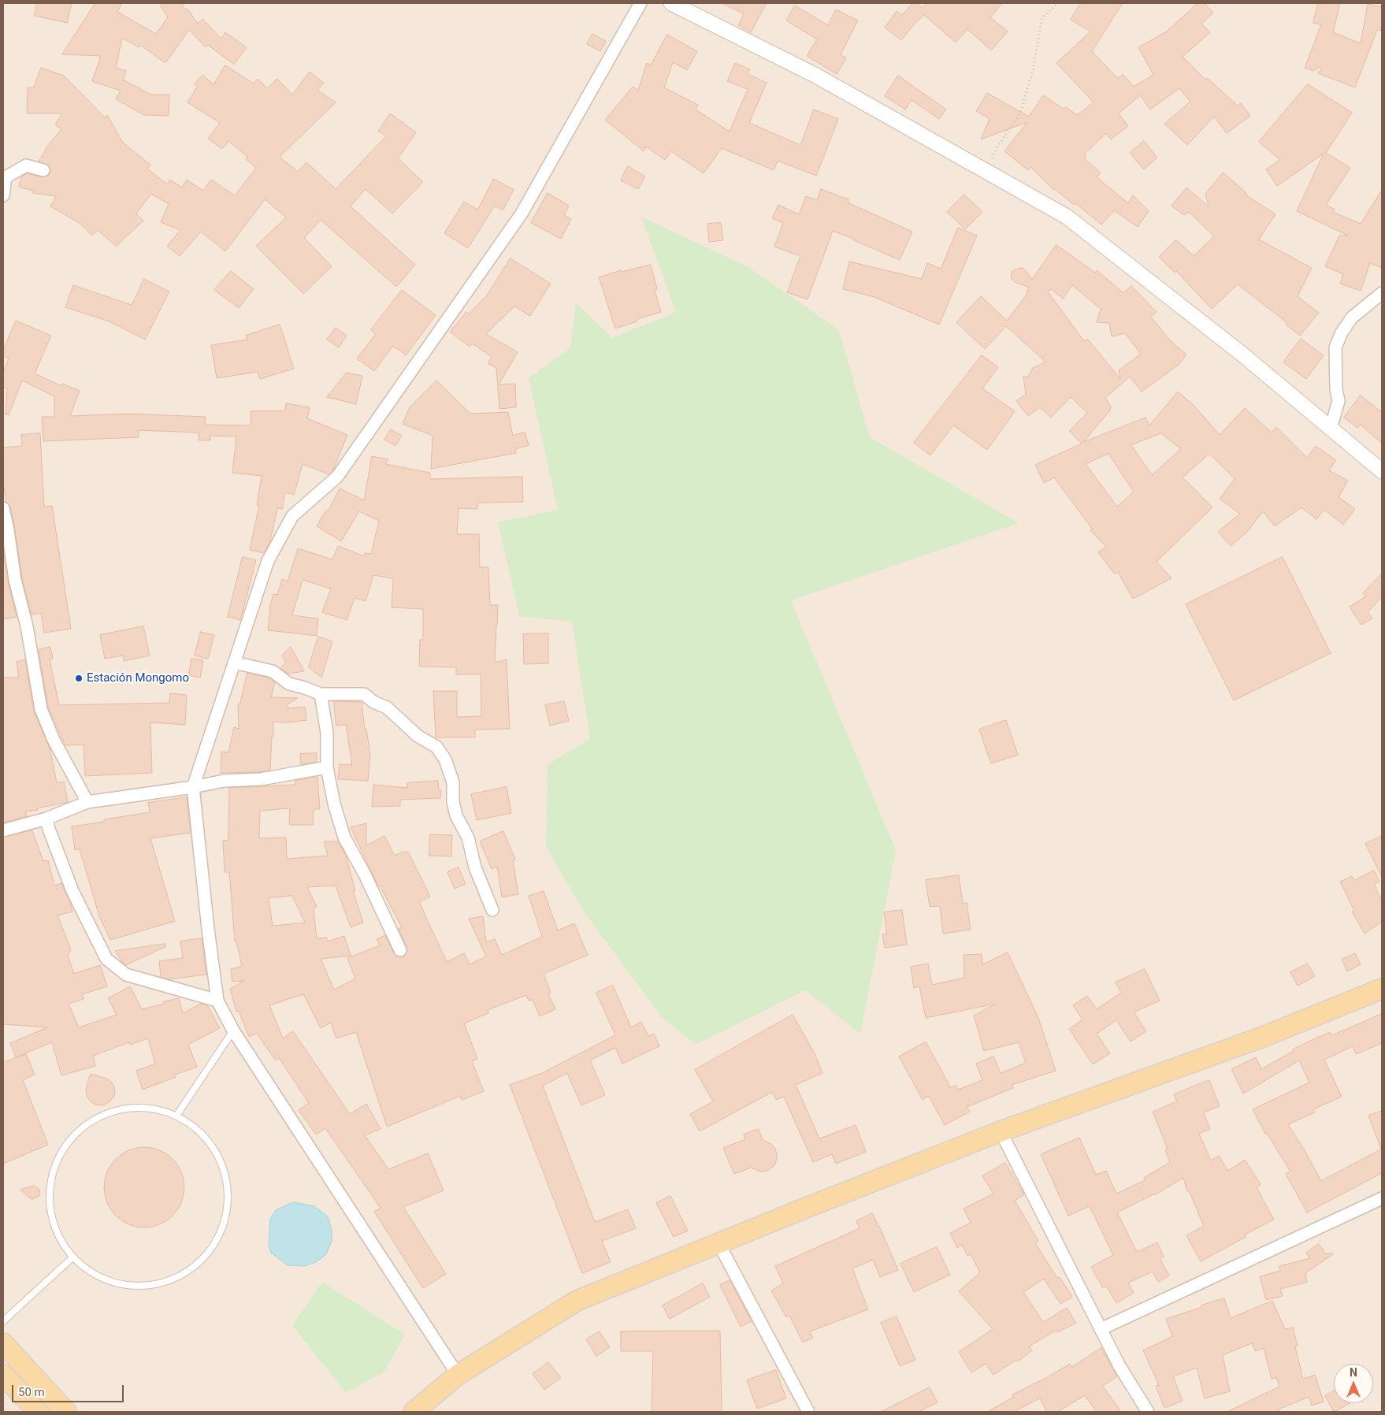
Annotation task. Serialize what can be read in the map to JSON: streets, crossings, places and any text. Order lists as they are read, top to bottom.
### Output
{
  "places": ["Estación Mongomo"],
  "scale_bar": "50 m",
  "north": "top"
}
